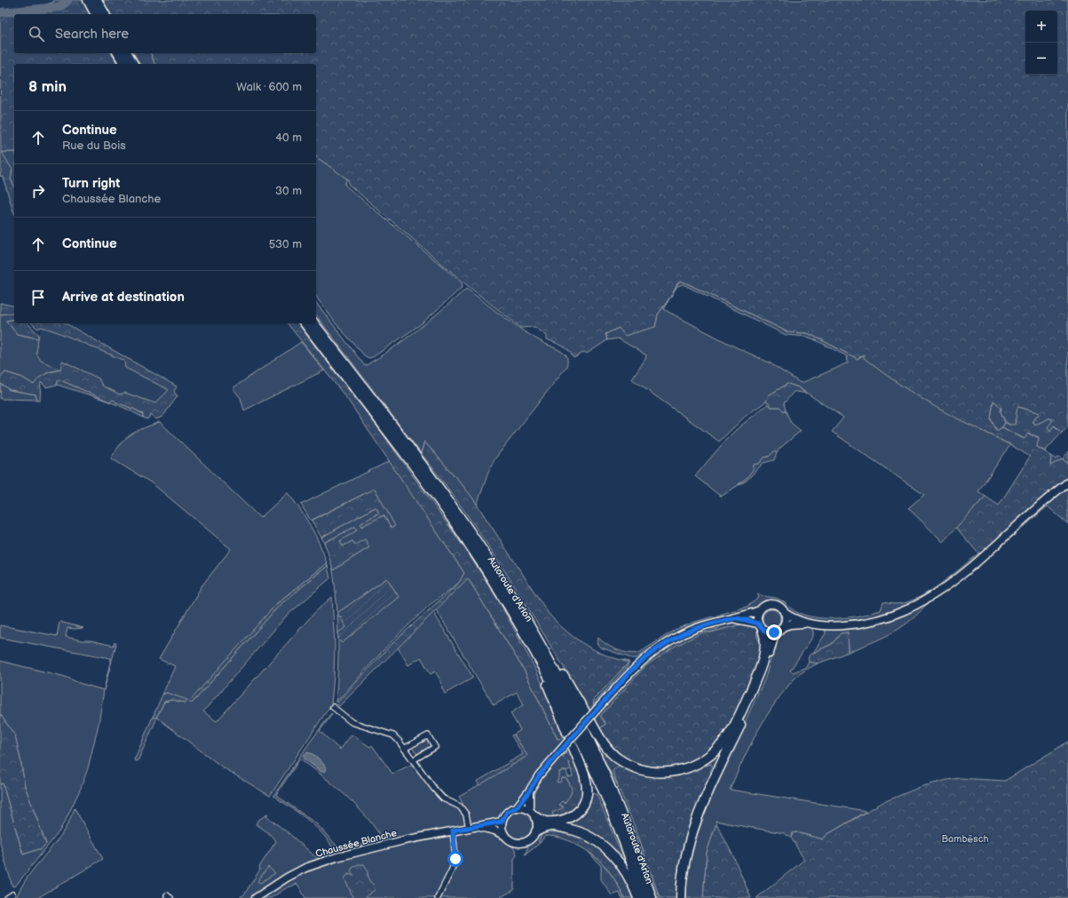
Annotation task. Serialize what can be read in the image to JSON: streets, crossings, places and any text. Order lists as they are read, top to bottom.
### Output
{
  "streets": {
    "highway": ["Autoroute d'Arlon"],
    "main road": ["Chaussée Blanche"]
  },
  "parks": ["Bambësch"],
  "page": {
    "map_buttons": ["+", "−"],
    "search": "Search here",
    "heading": ["8 min", "Walk · 600 m"],
    "list": [
      ["Continue", "Rue du Bois", "40 m"],
      ["Turn right", "Chaussée Blanche", "30 m"],
      ["Continue", "530 m"],
      "Arrive at destination"
    ]
  }
}
